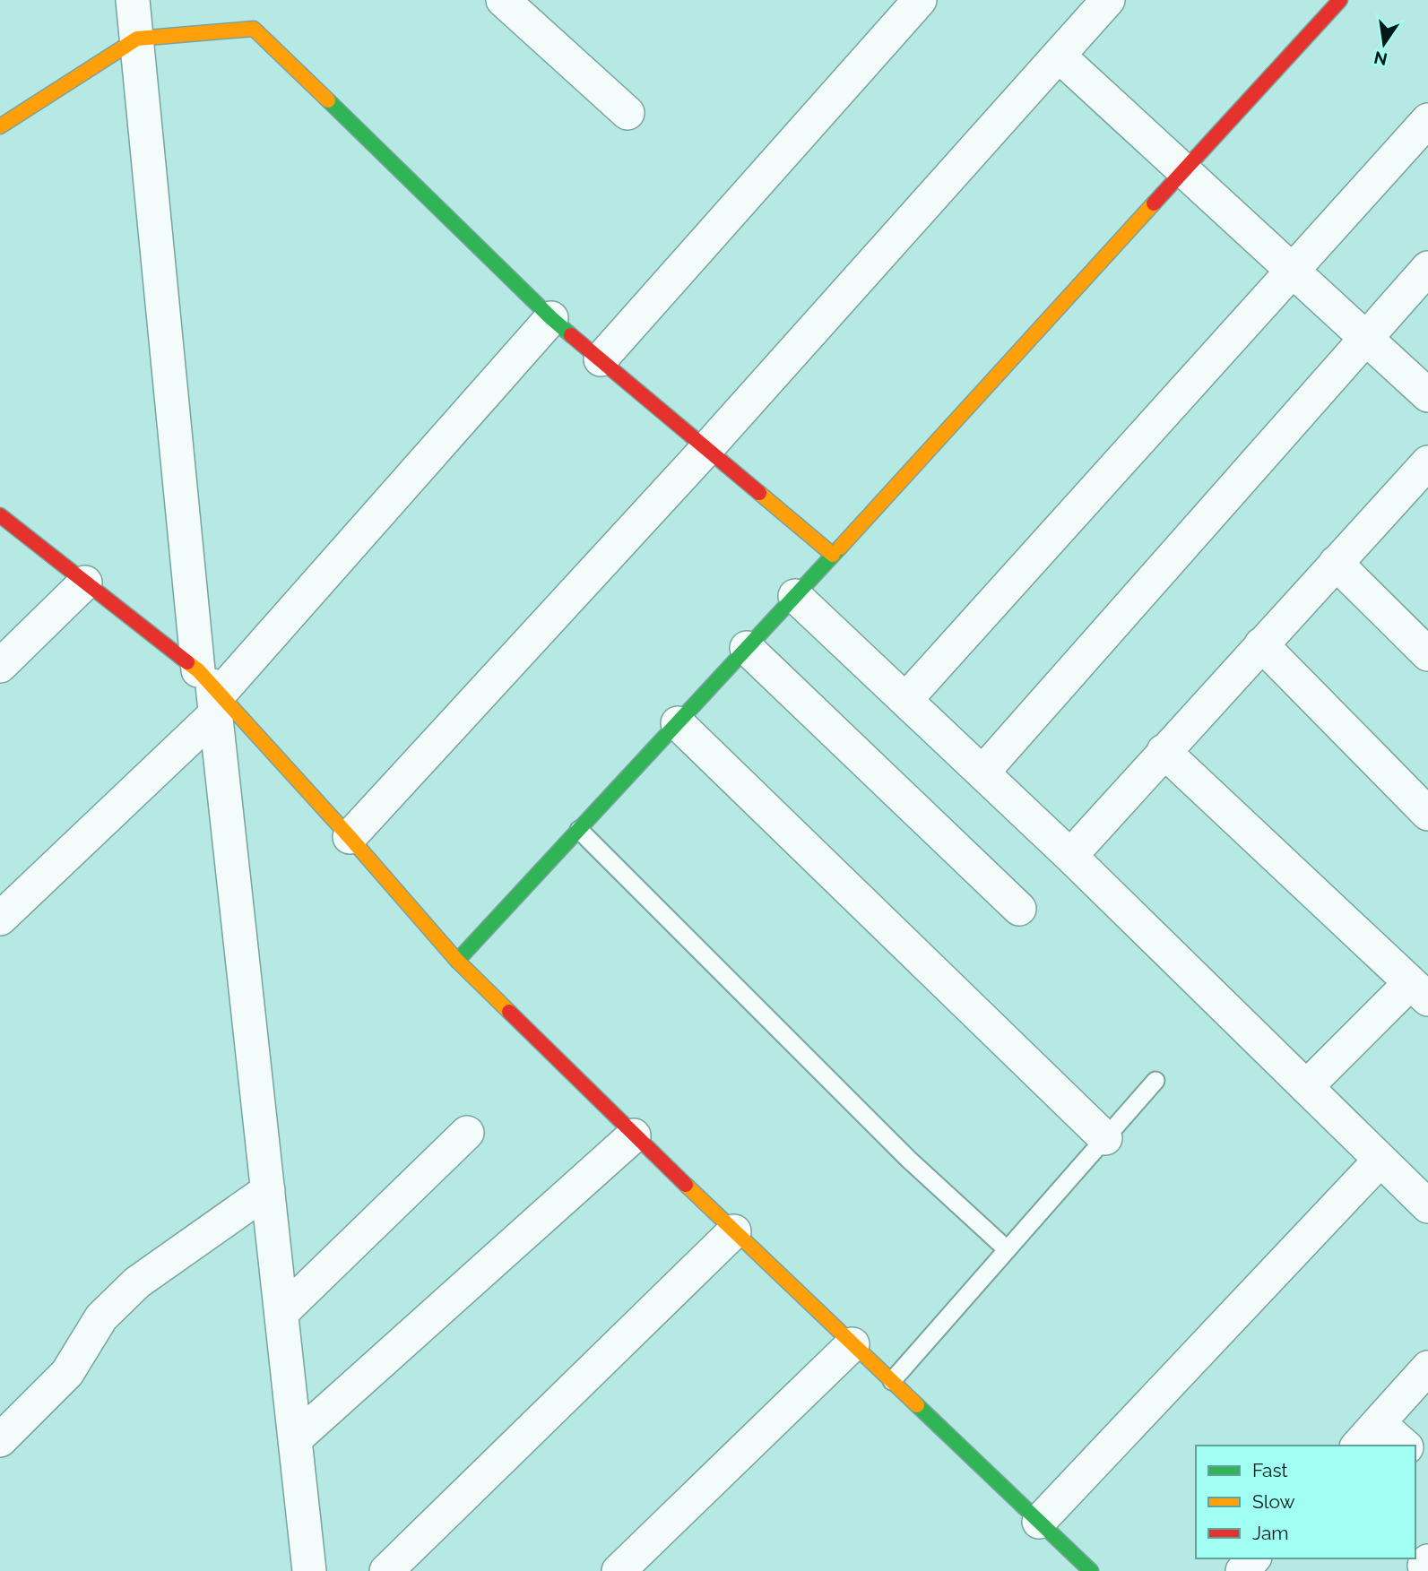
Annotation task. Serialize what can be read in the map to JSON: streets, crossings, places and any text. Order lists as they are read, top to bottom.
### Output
{
  "legend": ["Fast", "Slow", "Jam"],
  "north": "bottom"
}
